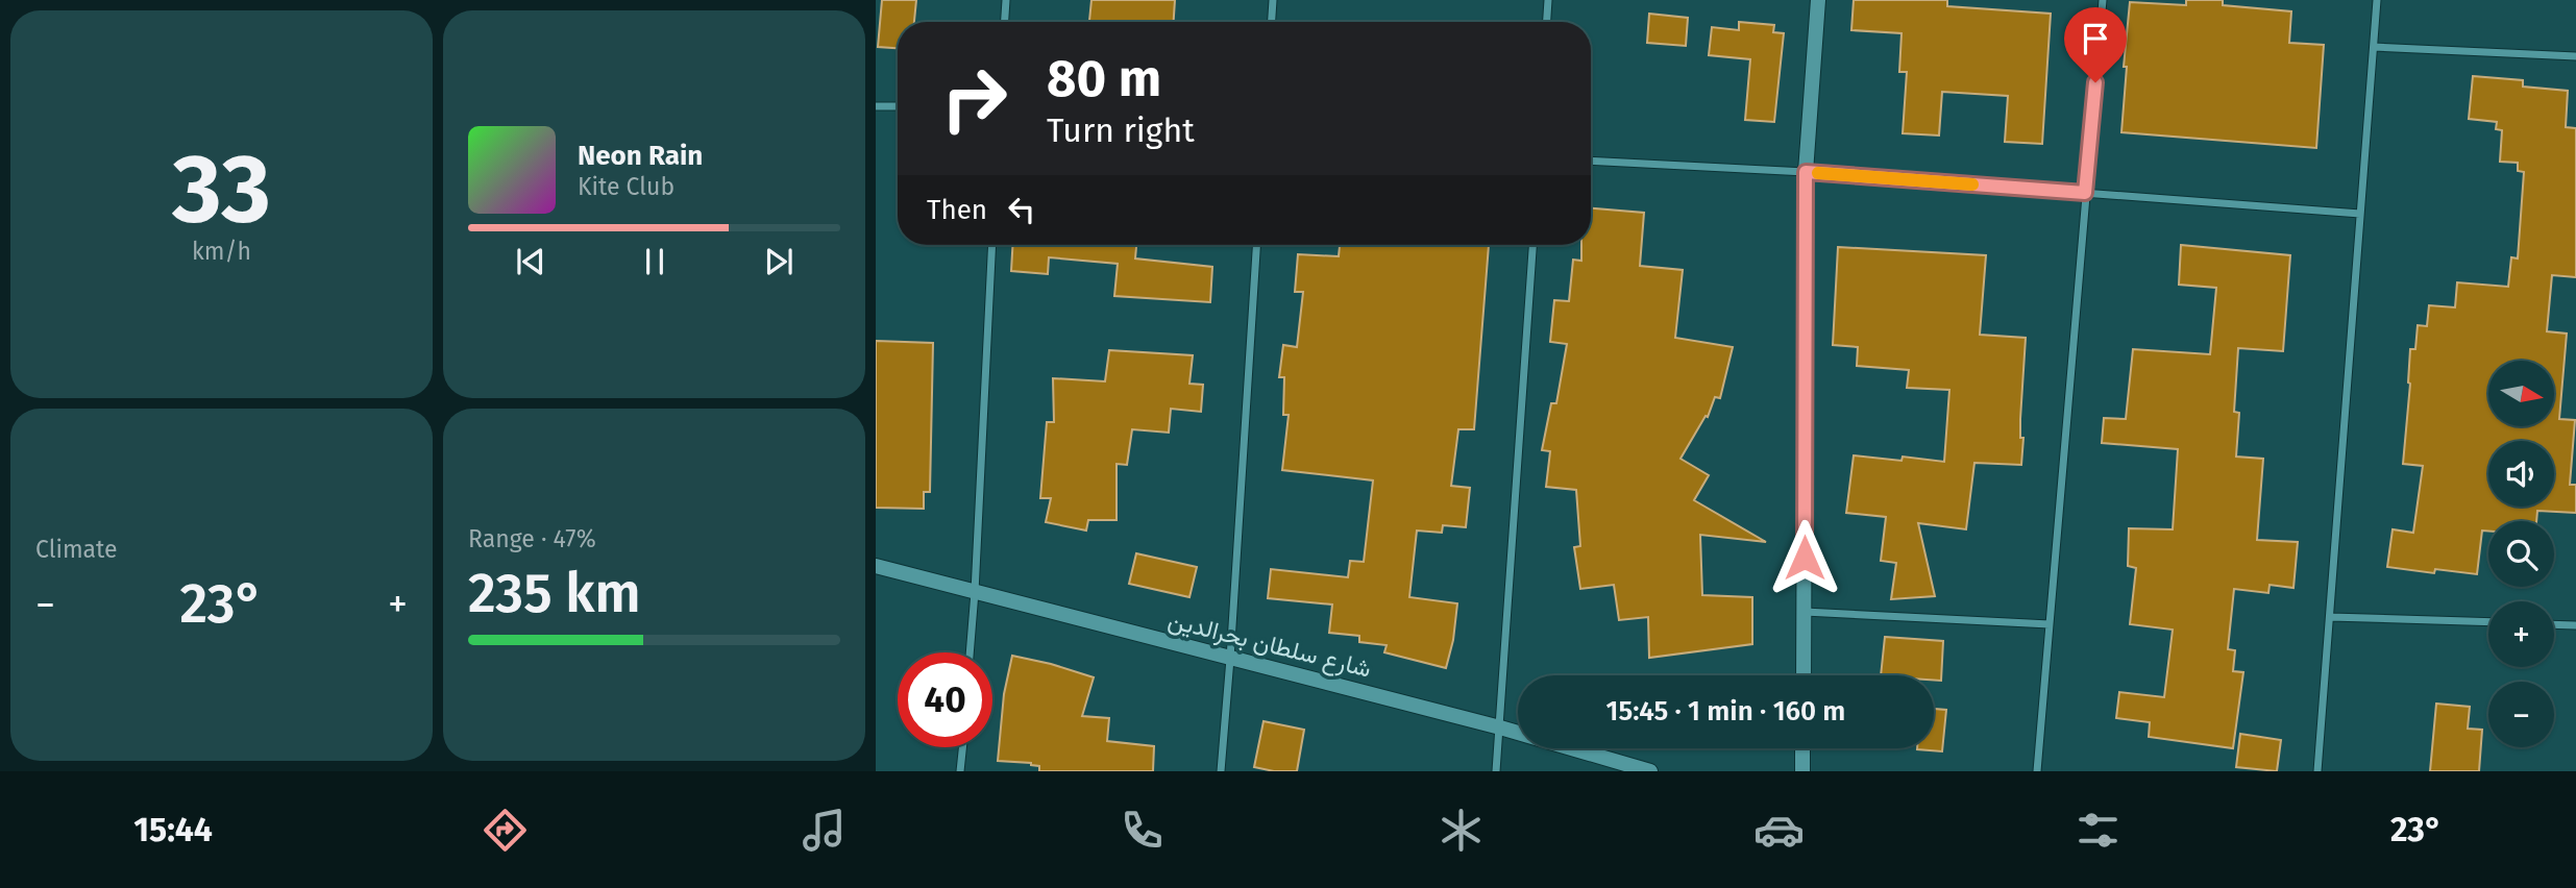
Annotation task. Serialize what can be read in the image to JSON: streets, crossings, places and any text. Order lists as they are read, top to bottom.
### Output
{
  "streets": {
    "street": ["شارع سلطان بحرالدين"]
  },
  "north": "right",
  "page": {
    "tile": [
      ["33", "km/h"],
      "Climate",
      ["Range · 47%", "235 km"]
    ],
    "turn": ["80 m", "Turn right"],
    "song": ["Neon Rain", "Kite Club"],
    "then": "Then",
    "map_buttons": ["+", "−"],
    "heat": ["−", "23°", "+"],
    "limit": "40",
    "trip": "15:45 · 1 min · 160 m",
    "tabs": ["15:44", "23°"]
  }
}
